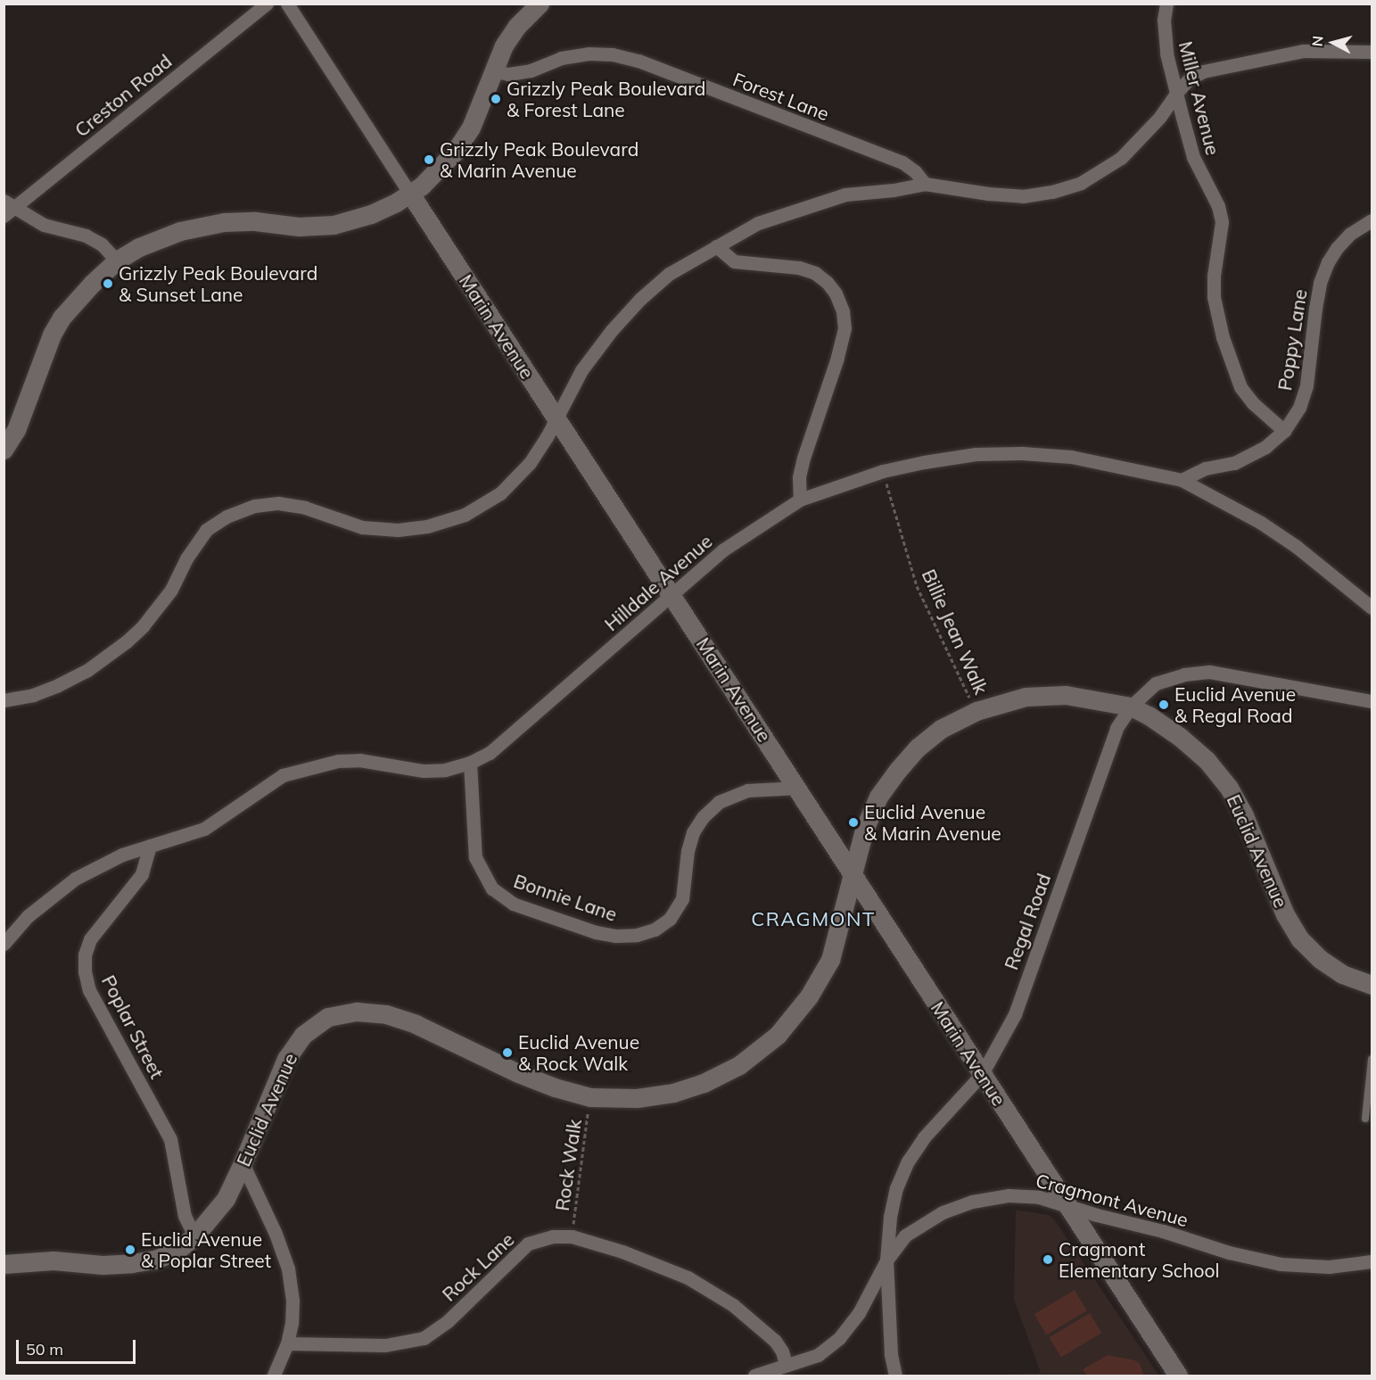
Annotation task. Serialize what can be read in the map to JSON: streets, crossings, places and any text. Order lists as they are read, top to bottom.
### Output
{
  "streets": {
    "street": [
      "Creston Road",
      "Forest Lane",
      "Miller Avenue",
      "Marin Avenue",
      "Poppy Lane",
      "Hilldale Avenue",
      "Euclid Avenue",
      "Bonnie Lane",
      "Regal Road",
      "Poplar Street",
      "Cragmont Avenue",
      "Rock Lane"
    ],
    "path": ["Billie Jean Walk", "Rock Walk"]
  },
  "crossings": [
    ["Miller Avenue", "Poppy Lane"],
    ["Marin Avenue", "Hilldale Avenue"],
    ["Marin Avenue", "Euclid Avenue"],
    ["Marin Avenue", "Bonnie Lane"],
    ["Marin Avenue", "Regal Road"],
    ["Marin Avenue", "Cragmont Avenue"],
    ["Poppy Lane", "Hilldale Avenue"],
    ["Hilldale Avenue", "Billie Jean Walk"],
    ["Hilldale Avenue", "Bonnie Lane"],
    ["Hilldale Avenue", "Poplar Street"],
    ["Billie Jean Walk", "Euclid Avenue"],
    ["Euclid Avenue", "Regal Road"],
    ["Euclid Avenue", "Poplar Street"],
    ["Euclid Avenue", "Rock Walk"],
    ["Regal Road", "Cragmont Avenue"],
    ["Rock Walk", "Rock Lane"],
    ["Cragmont Avenue", "Rock Lane"]
  ],
  "districts": ["CRAGMONT"],
  "places": [
    "Grizzly Peak Boulevard & Forest Lane",
    "Grizzly Peak Boulevard & Marin Avenue",
    "Grizzly Peak Boulevard & Sunset Lane",
    "Euclid Avenue & Regal Road",
    "Euclid Avenue & Marin Avenue",
    "Euclid Avenue & Rock Walk",
    "Euclid Avenue & Poplar Street",
    "Cragmont Elementary School"
  ],
  "scale_bar": "50 m",
  "north": "left"
}
